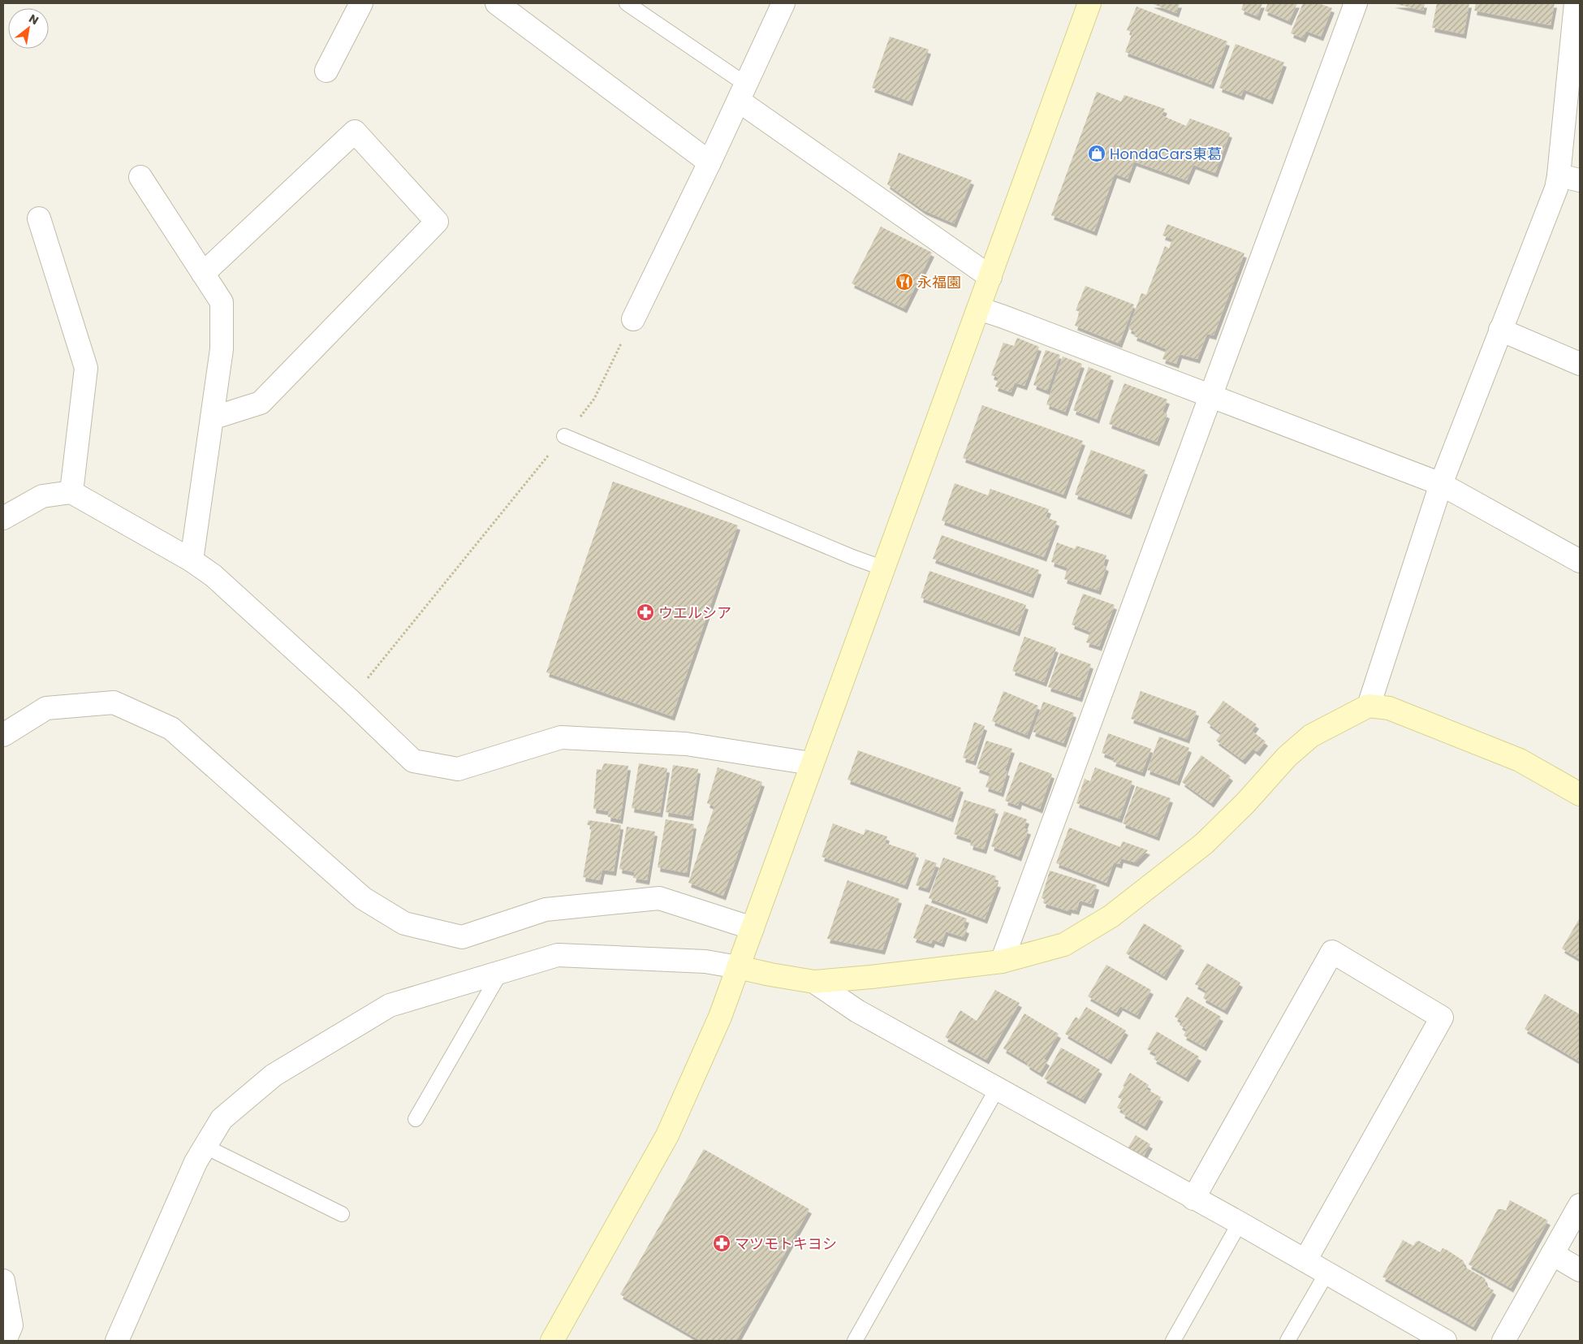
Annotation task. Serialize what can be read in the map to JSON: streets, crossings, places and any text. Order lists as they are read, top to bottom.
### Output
{
  "places": {
    "shop": ["HondaCars東葛"],
    "restaurant": ["永福園"],
    "pharmacy": ["ウエルシア", "マツモトキヨシ"]
  },
  "north": "top right"
}
